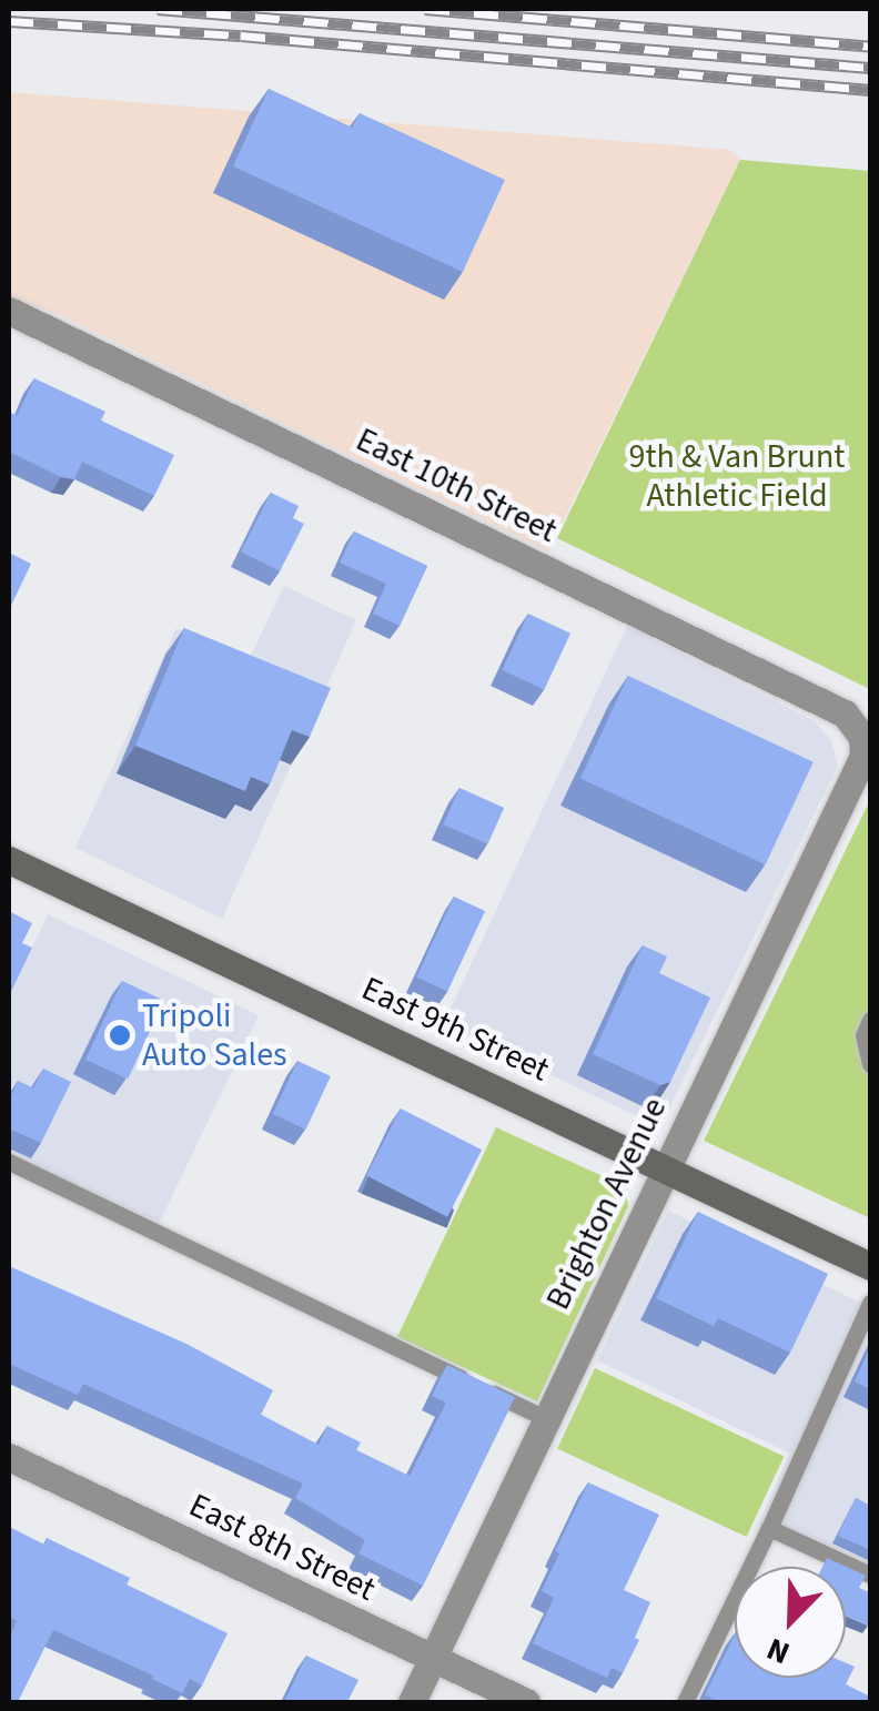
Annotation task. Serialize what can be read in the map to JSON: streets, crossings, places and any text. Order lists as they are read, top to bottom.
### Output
{
  "streets": {
    "main road": ["East 9th Street"],
    "street": ["East 10th Street", "Brighton Avenue", "East 8th Street"]
  },
  "crossings": [
    ["East 10th Street", "Brighton Avenue"],
    ["East 9th Street", "Brighton Avenue"],
    ["Brighton Avenue", "East 8th Street"]
  ],
  "parks": ["9th & Van Brunt Athletic Field"],
  "places": ["Tripoli Auto Sales"],
  "north": "bottom left"
}
